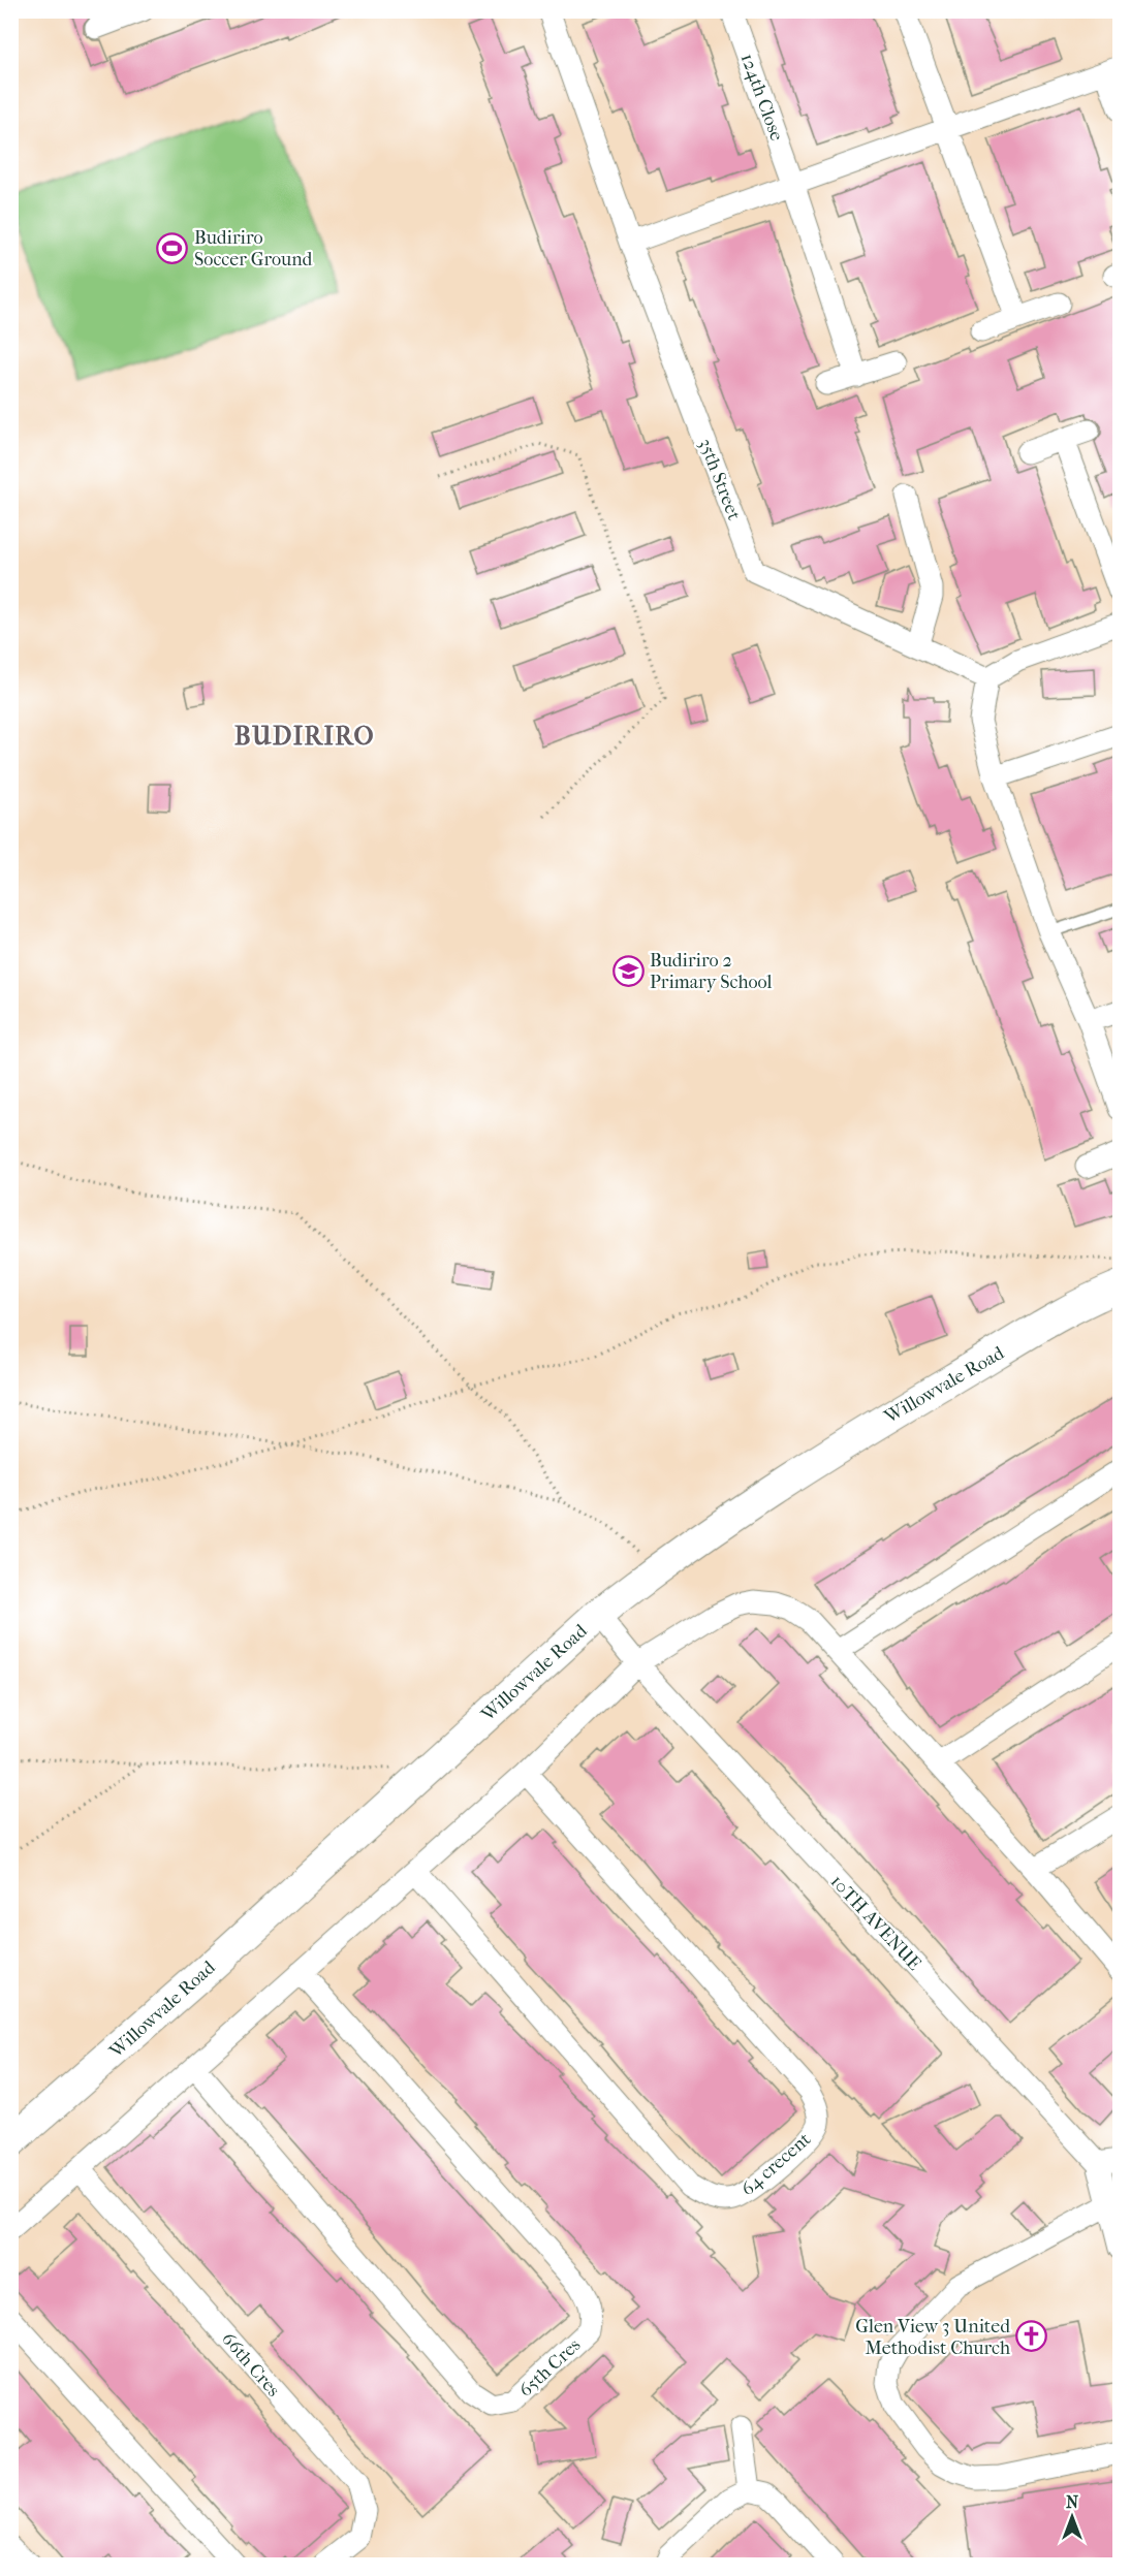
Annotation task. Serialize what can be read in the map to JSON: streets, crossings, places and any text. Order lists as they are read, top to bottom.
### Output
{
  "streets": {
    "street": [
      "124th Close",
      "35th Street",
      "Willowvale Road",
      "10TH AVENUE",
      "64 crecent",
      "66th Cres",
      "65th Cres"
    ]
  },
  "crossings": [
    ["Willowvale Road", "10TH AVENUE"]
  ],
  "districts": ["BUDIRIRO"],
  "places": {
    "sports": ["Budiriro Soccer Ground"],
    "school or university": ["Budiriro 2 Primary School"],
    "church": ["Glen View 3 United Methodist Church"]
  },
  "north": "top"
}
